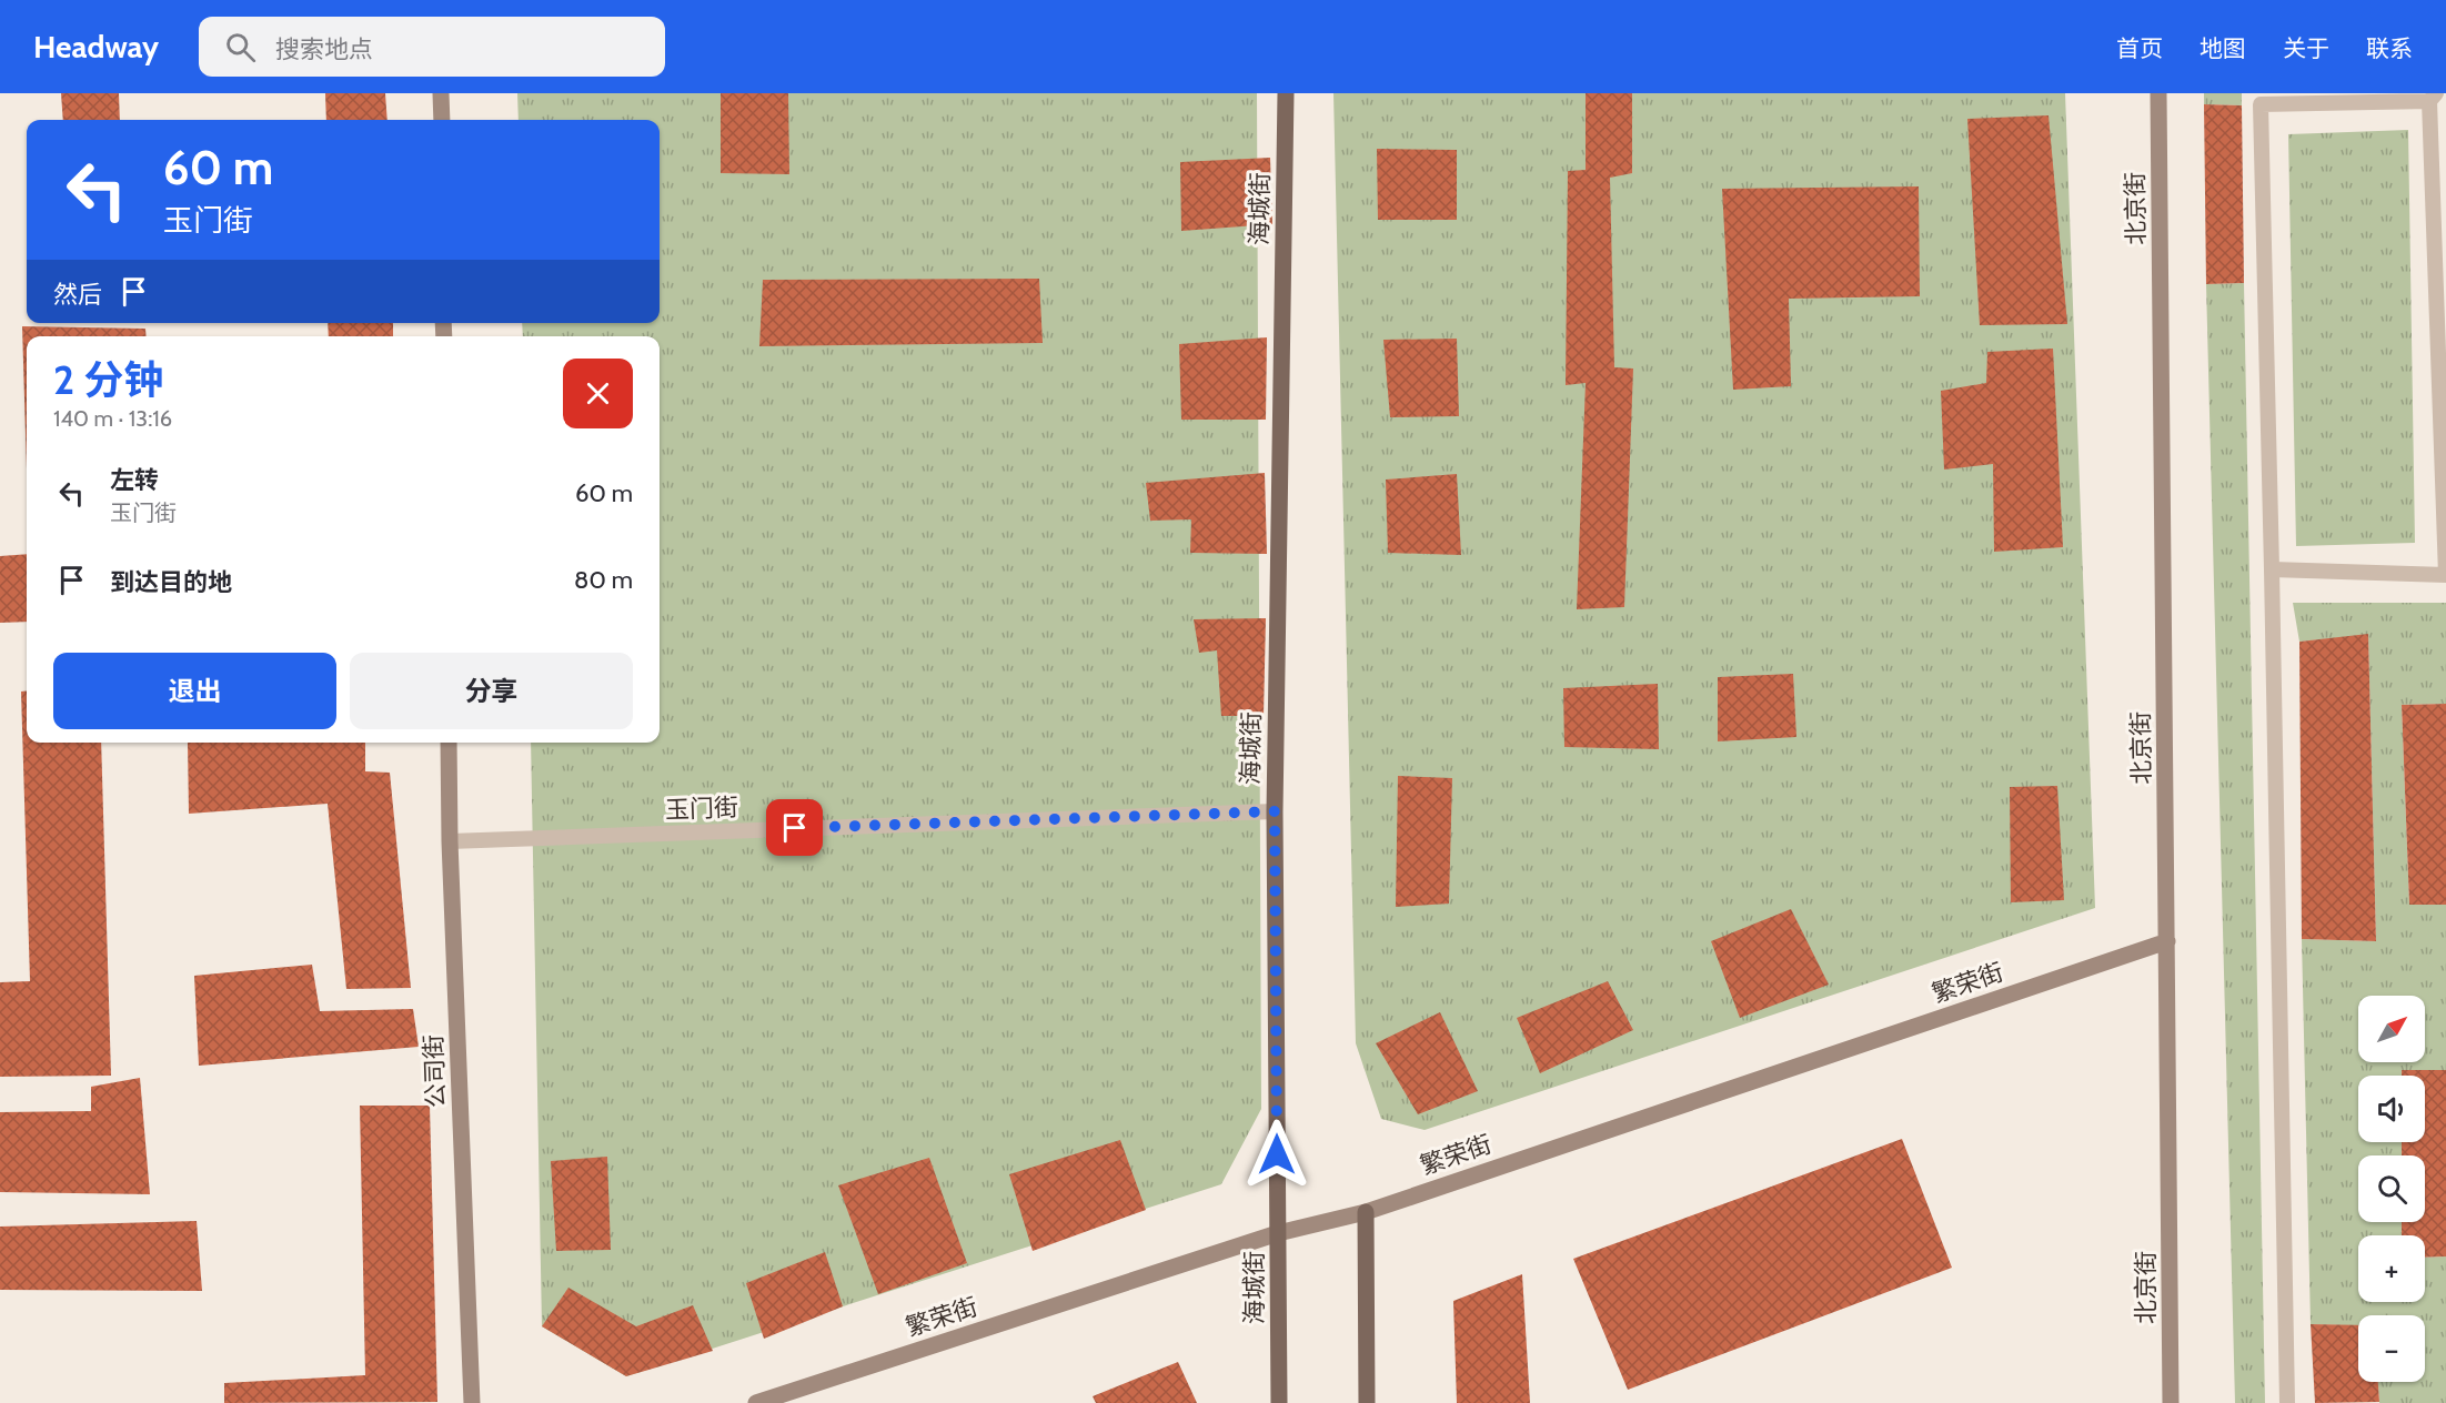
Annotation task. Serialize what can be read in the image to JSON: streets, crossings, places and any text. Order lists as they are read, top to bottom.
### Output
{
  "streets": {
    "main road": ["海城街"],
    "street": ["北京街", "繁荣街", "公司街"],
    "lane": ["玉门街"]
  },
  "crossings": [
    ["海城街", "玉门街"],
    ["海城街", "繁荣街"],
    ["北京街", "繁荣街"],
    ["玉门街", "公司街"]
  ],
  "north": "top right",
  "page": {
    "header": "Headway",
    "search": "搜索地点",
    "nav": [
      "首页",
      "地图",
      "关于",
      "联系"
    ],
    "turn": ["60 m", "玉门街"],
    "then": "然后",
    "heading": ["2 分钟", "140 m · 13:16"],
    "list": [
      {
        "name": "左转",
        "note": "玉门街",
        "value": "60 m"
      },
      {
        "name": "到达目的地",
        "value": "80 m"
      }
    ],
    "buttons": ["退出", "分享"],
    "map_buttons": ["+", "−"]
  }
}
